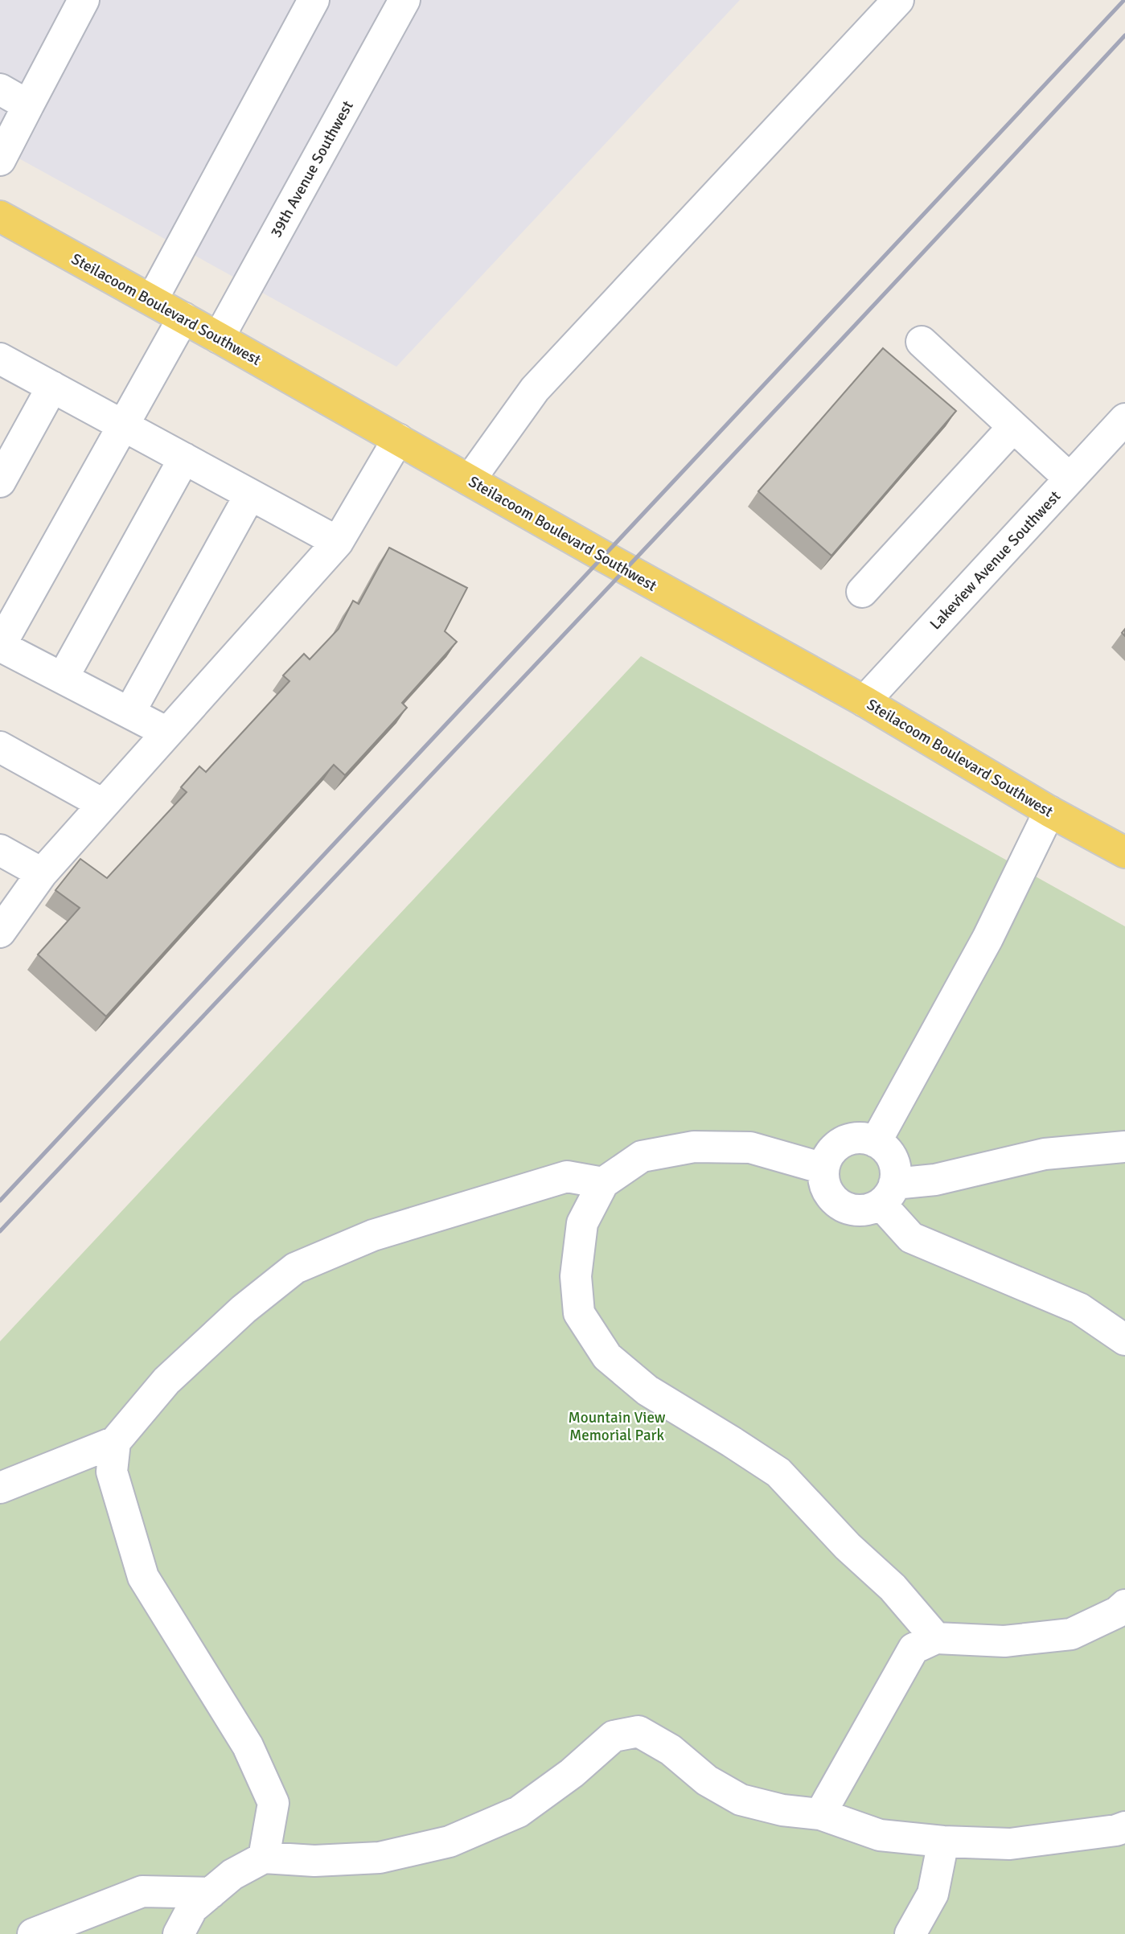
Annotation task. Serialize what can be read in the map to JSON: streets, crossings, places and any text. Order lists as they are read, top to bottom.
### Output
{
  "streets": {
    "main road": ["Steilacoom Boulevard Southwest"],
    "street": ["39th Avenue Southwest", "Lakeview Avenue Southwest"]
  },
  "crossings": [
    ["39th Avenue Southwest", "Steilacoom Boulevard Southwest"],
    ["Steilacoom Boulevard Southwest", "Lakeview Avenue Southwest"]
  ],
  "parks": ["Mountain View Memorial Park"]
}
